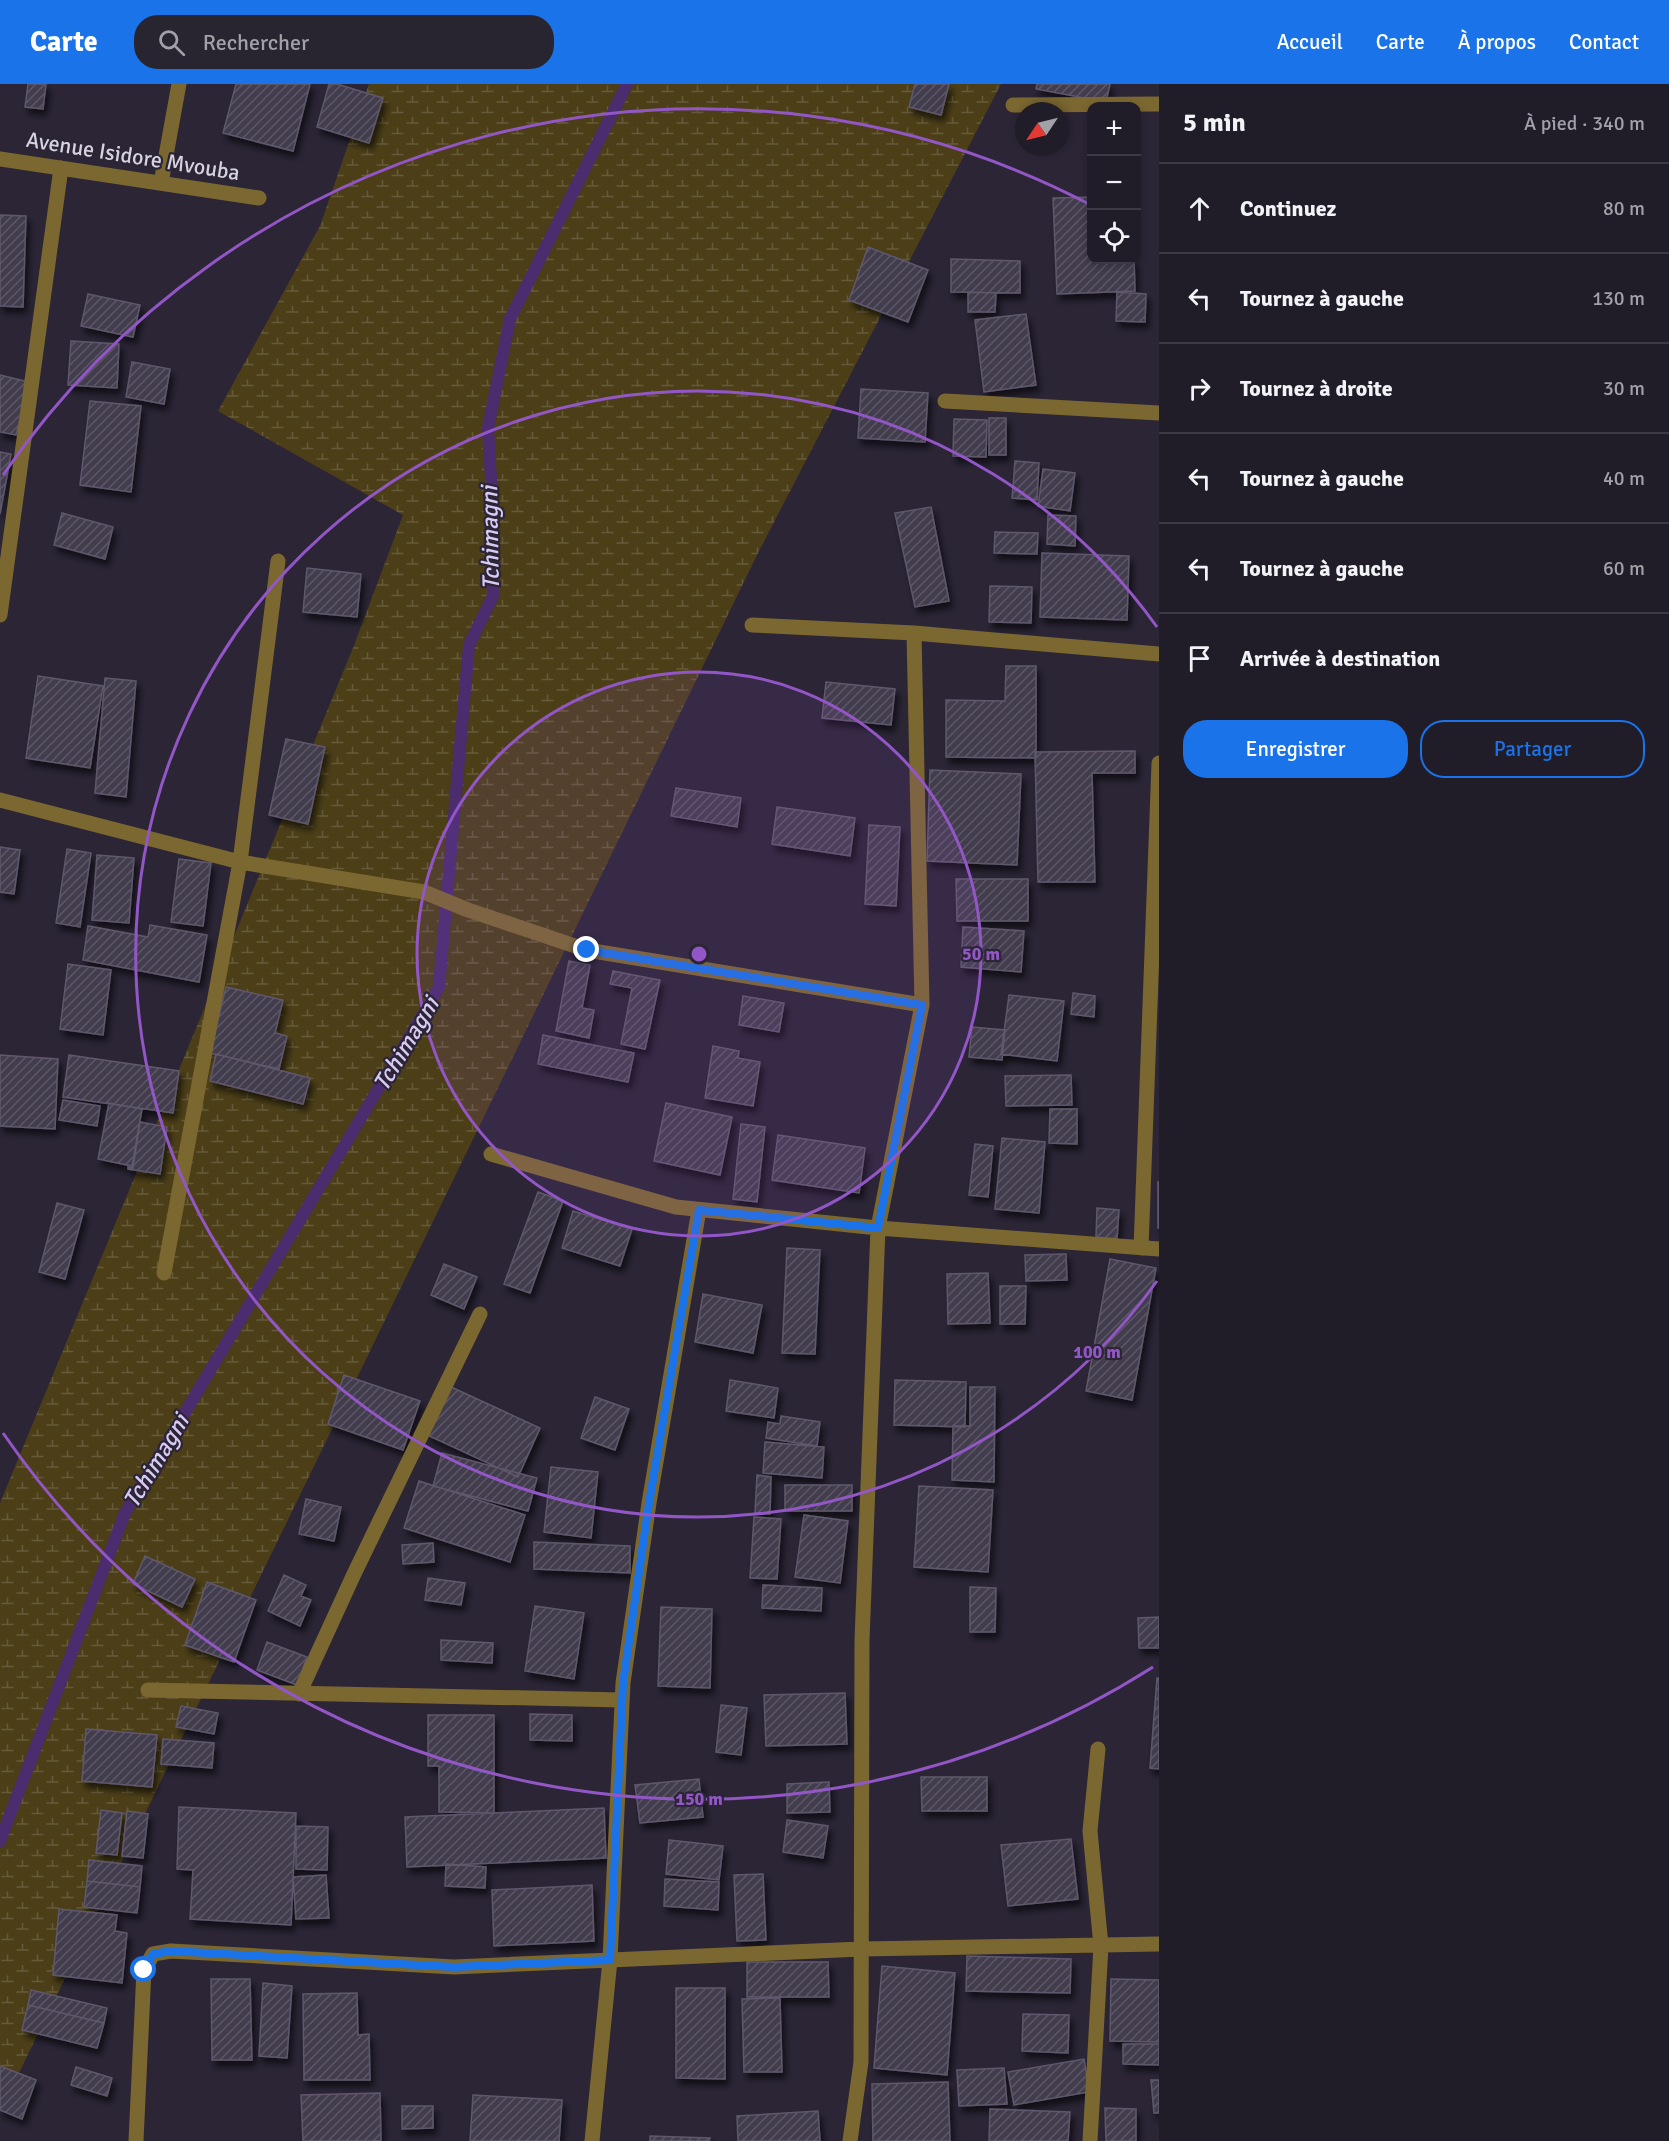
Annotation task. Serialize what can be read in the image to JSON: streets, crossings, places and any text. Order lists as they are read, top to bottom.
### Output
{
  "streets": {
    "street": ["Avenue Isidore Mvouba"]
  },
  "water": ["Tchimagni"],
  "north": "bottom left",
  "page": {
    "header": "Carte",
    "search": "Rechercher",
    "nav": [
      "Accueil",
      "Carte",
      "À propos",
      "Contact"
    ],
    "heading": ["5 min", "À pied · 340 m"],
    "map_buttons": ["+", "−"],
    "list": [
      ["Continuez", "80 m"],
      ["Tournez à gauche", "130 m"],
      ["Tournez à droite", "30 m"],
      ["Tournez à gauche", "40 m"],
      ["Tournez à gauche", "60 m"],
      "Arrivée à destination"
    ],
    "buttons": ["Enregistrer", "Partager"]
  },
  "rings": ["50 m", "100 m", "150 m"]
}
